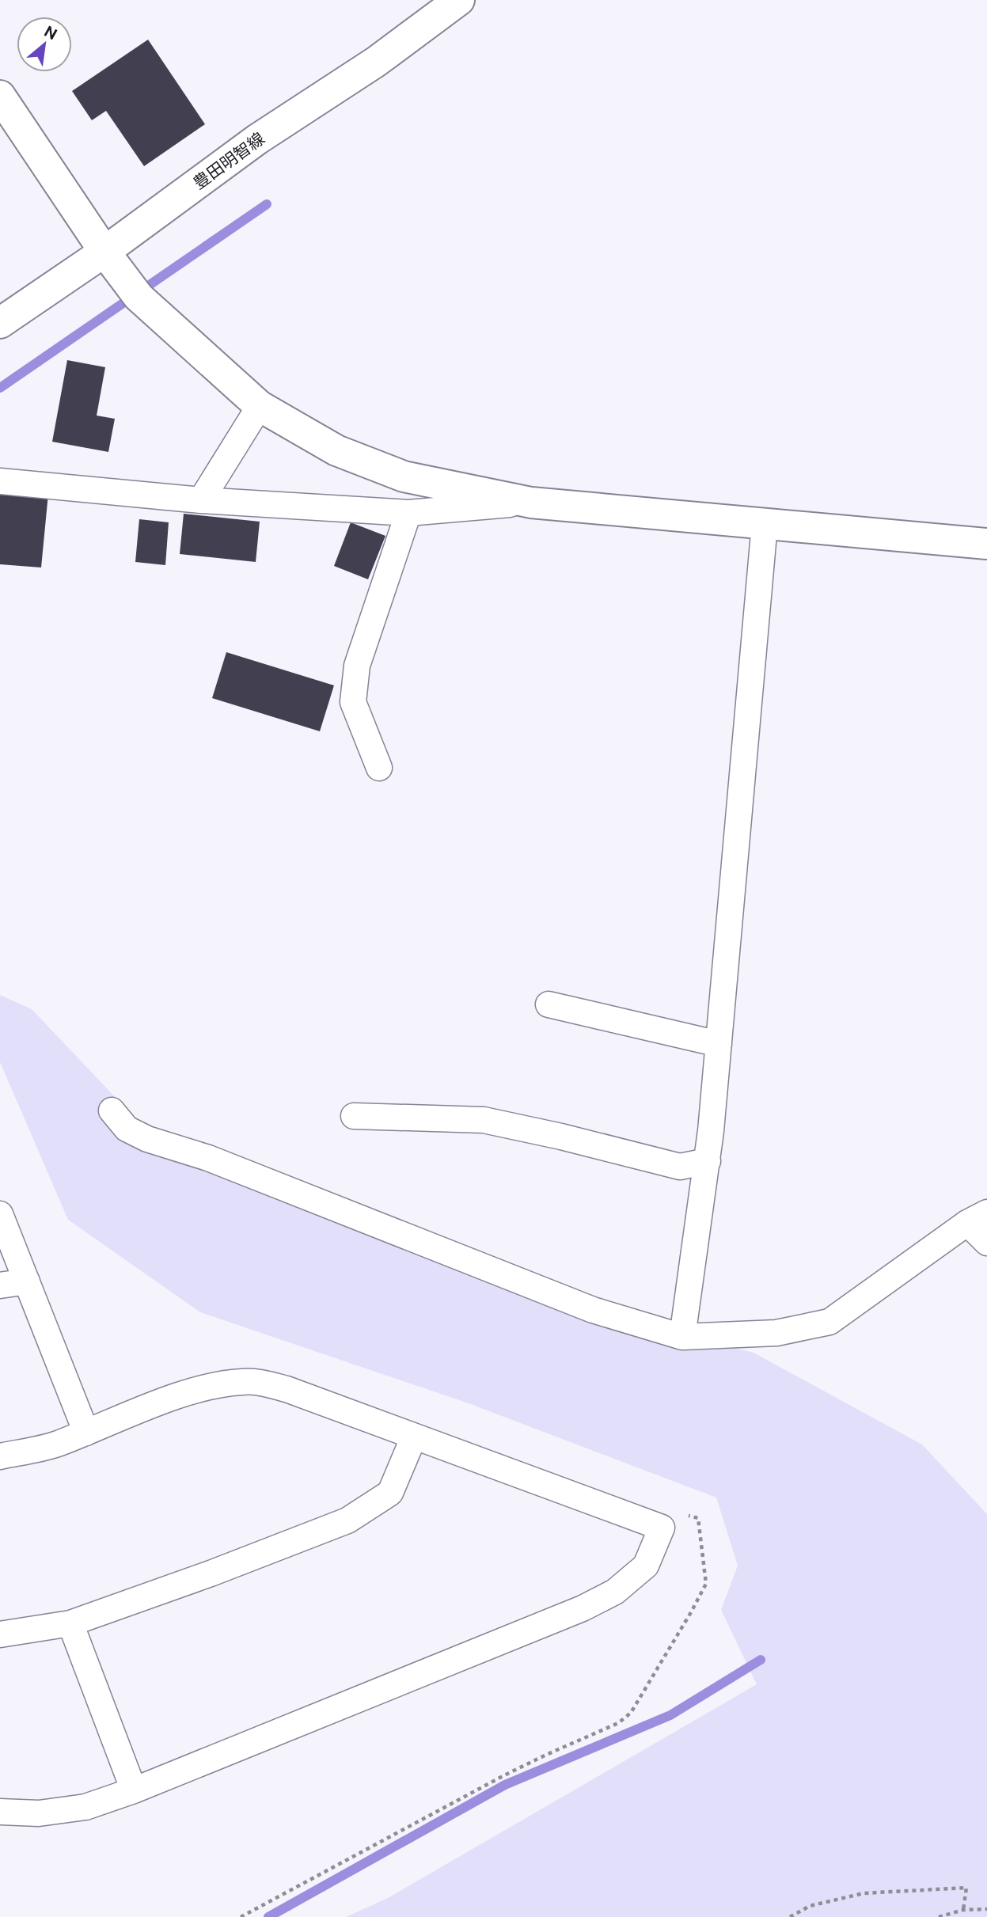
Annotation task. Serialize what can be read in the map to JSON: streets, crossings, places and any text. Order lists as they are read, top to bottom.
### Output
{
  "streets": {
    "street": ["豊田明智線"]
  },
  "north": "top right"
}
